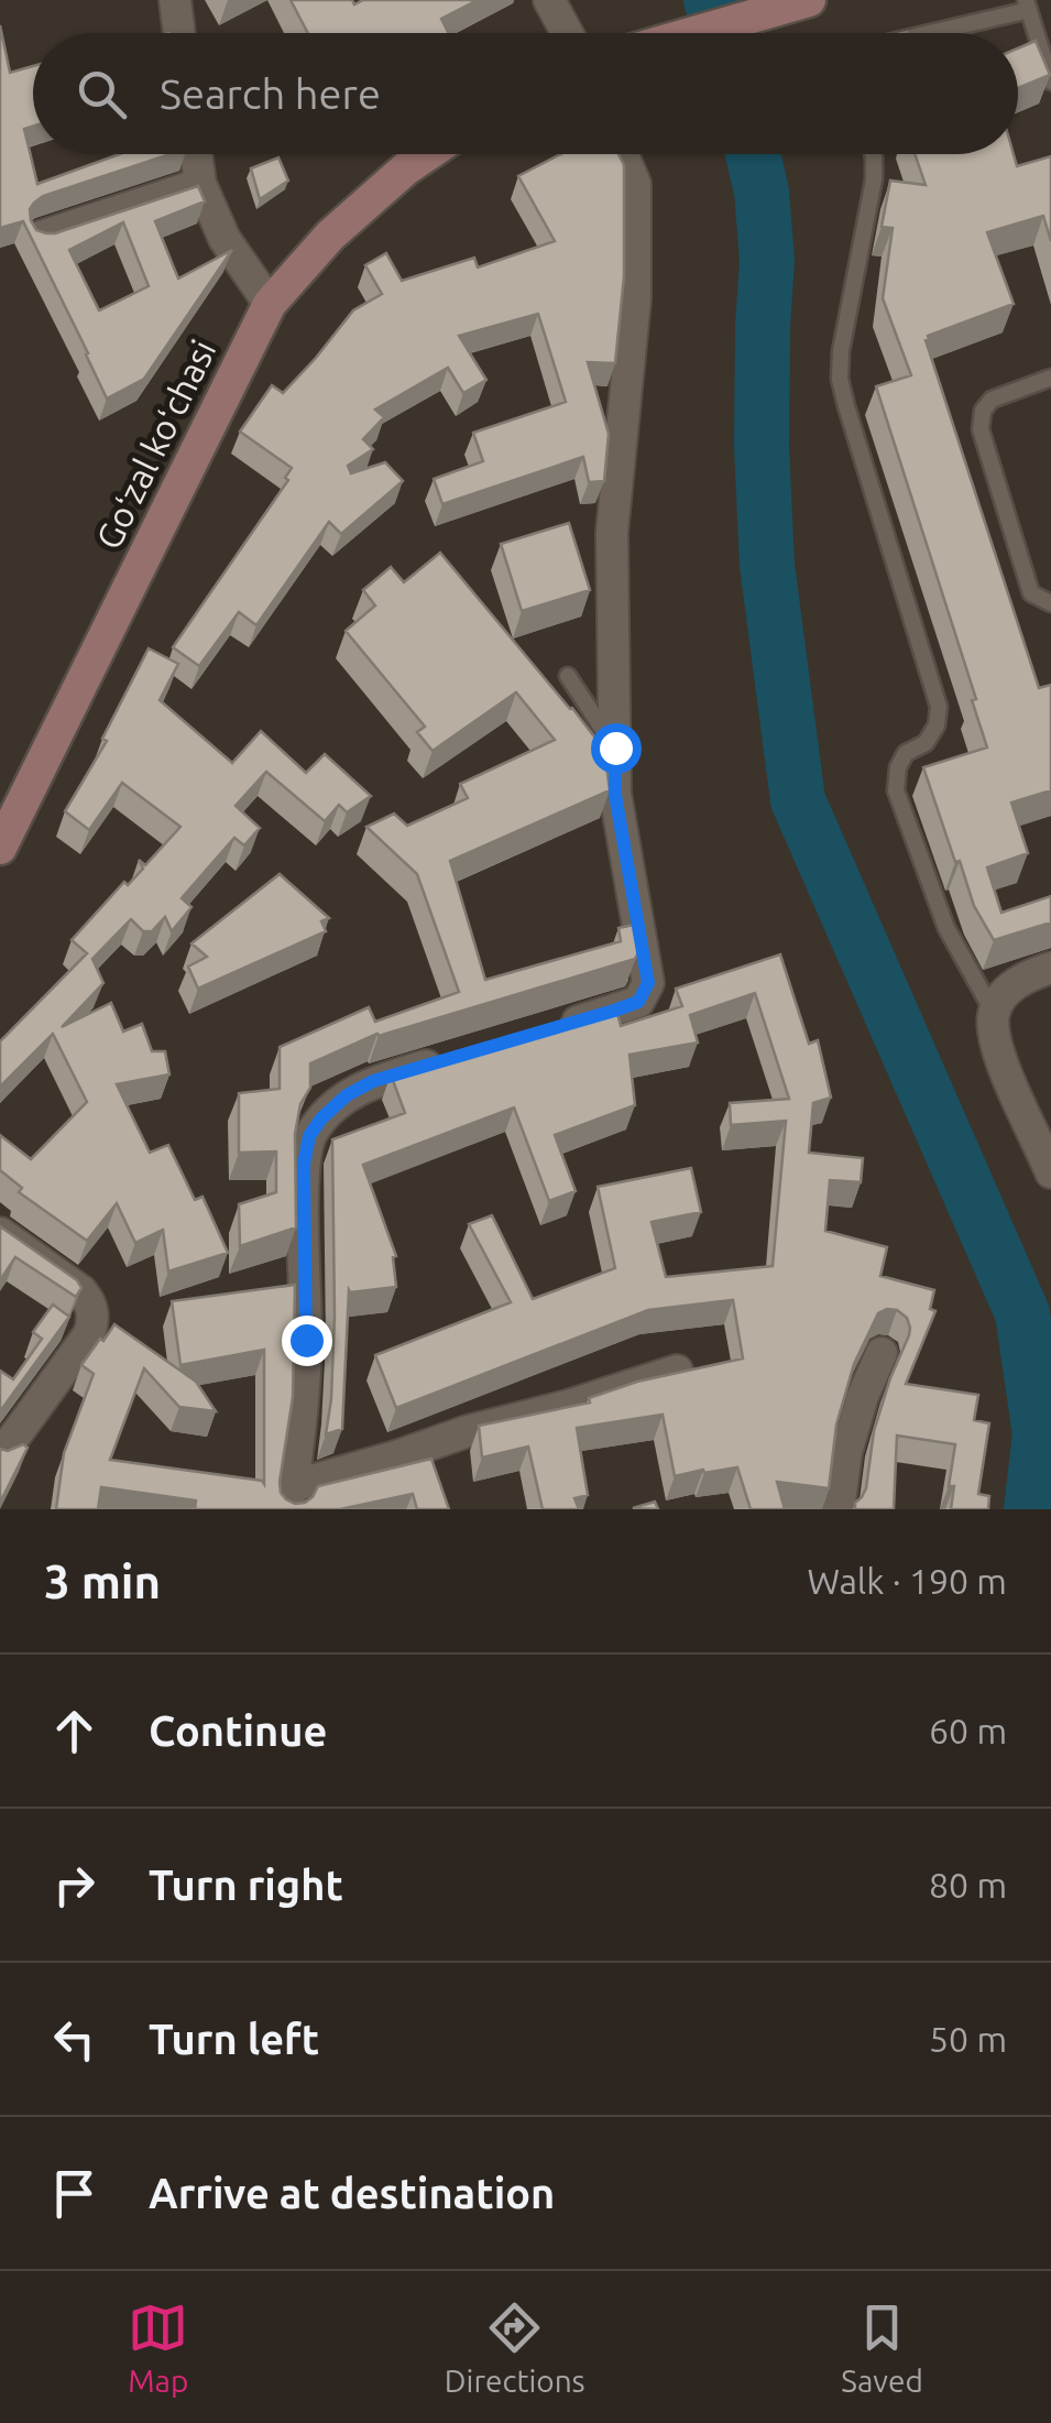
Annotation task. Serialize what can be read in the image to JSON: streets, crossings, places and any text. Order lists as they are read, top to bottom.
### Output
{
  "streets": {
    "street": ["Goʻzal koʻchasi"]
  },
  "page": {
    "search": "Search here",
    "heading": ["3 min", "Walk · 190 m"],
    "list": [
      ["Continue", "60 m"],
      ["Turn right", "80 m"],
      ["Turn left", "50 m"],
      "Arrive at destination"
    ],
    "nav": ["Map", "Directions", "Saved"]
  }
}
